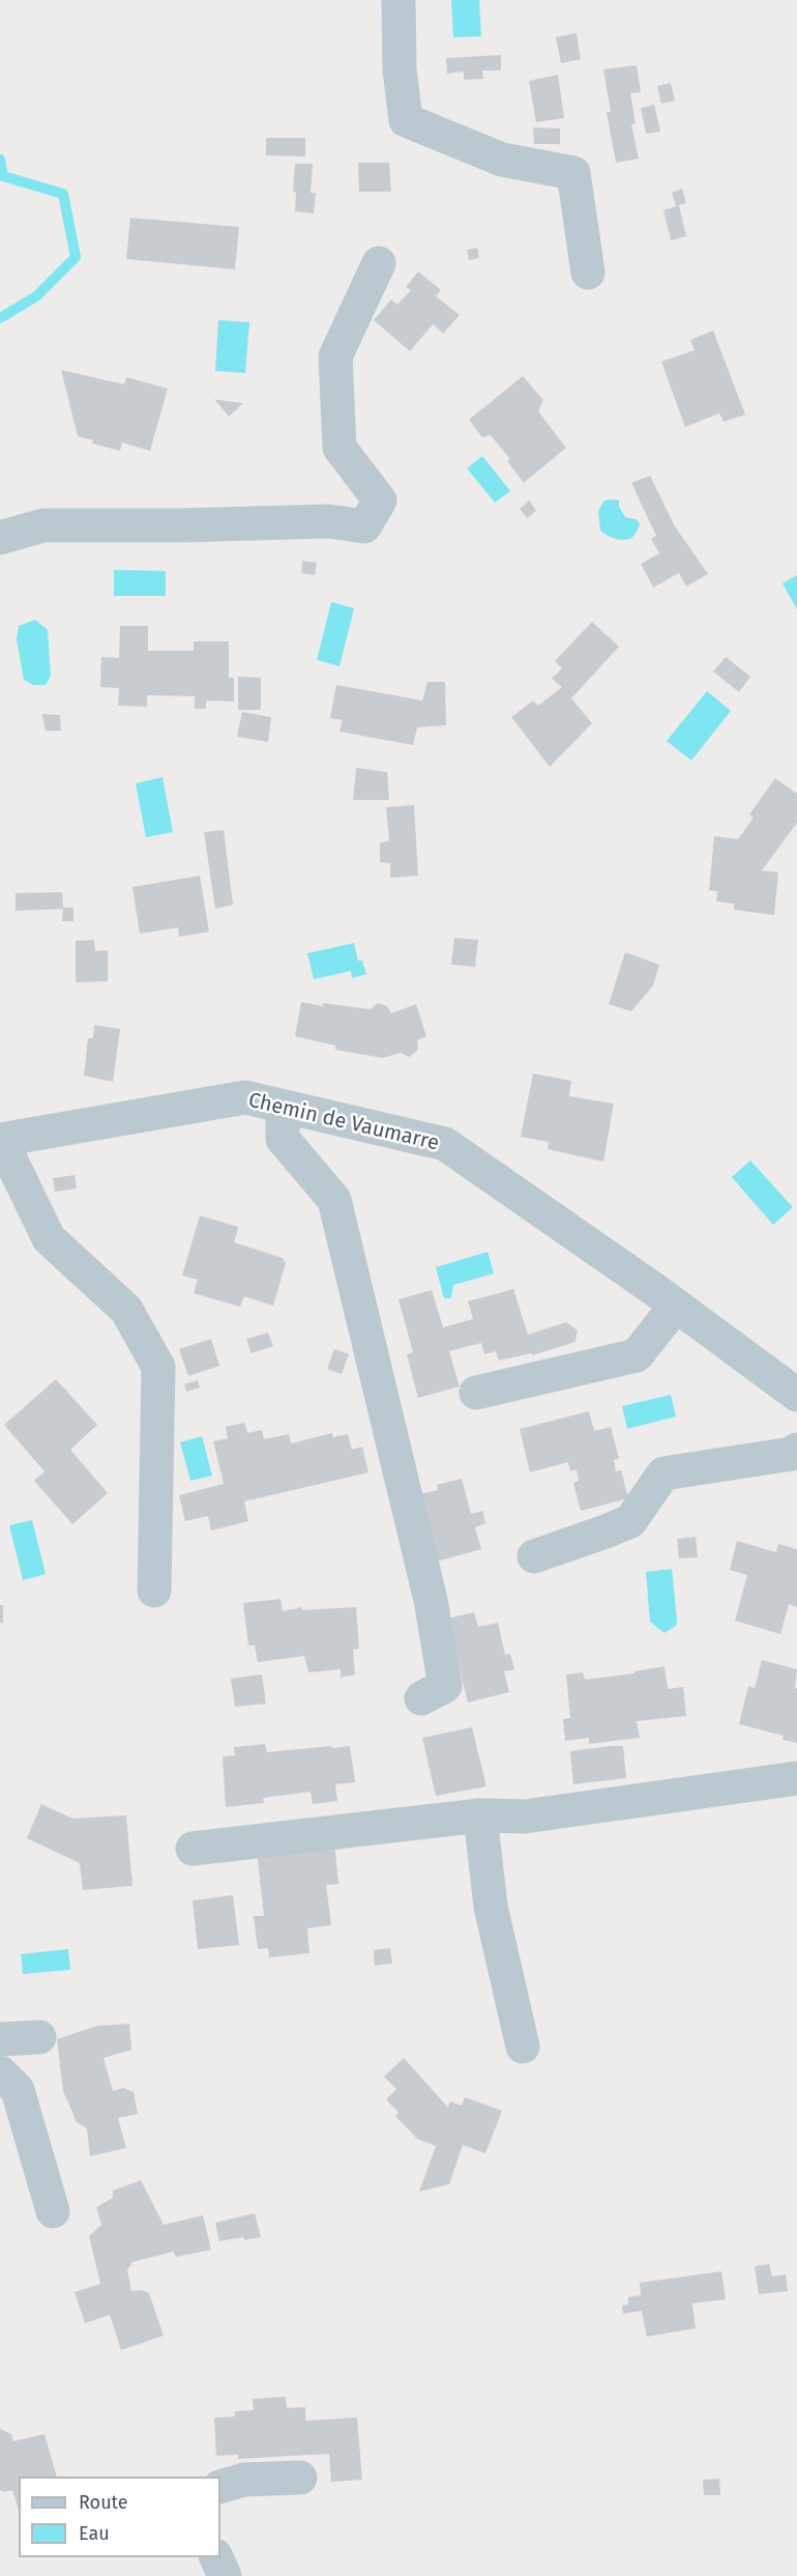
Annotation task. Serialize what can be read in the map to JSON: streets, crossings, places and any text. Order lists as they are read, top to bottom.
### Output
{
  "streets": {
    "street": ["Chemin de Vaumarre"]
  },
  "legend": ["Route", "Eau"]
}
